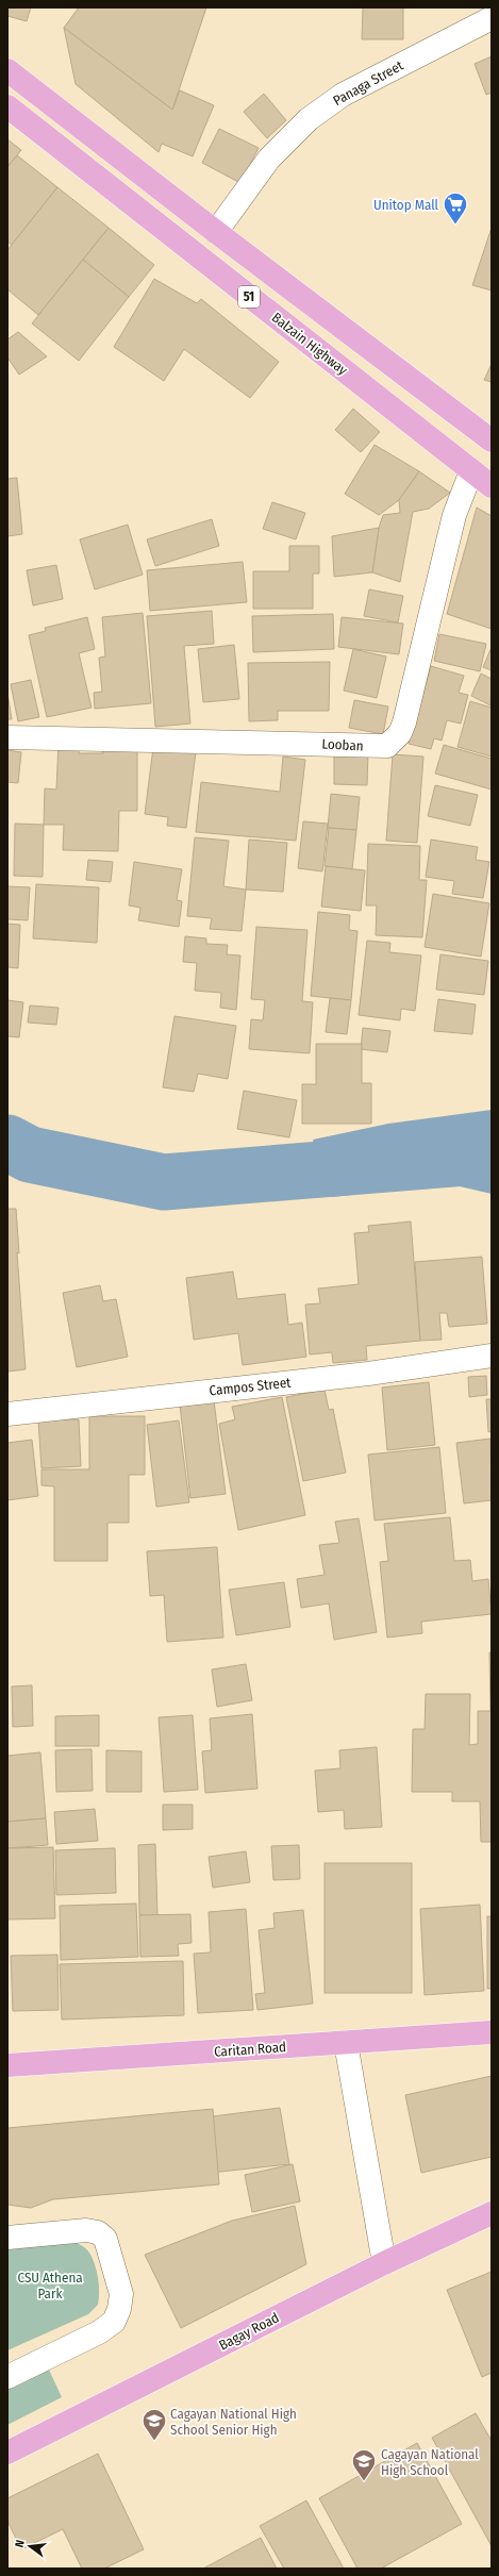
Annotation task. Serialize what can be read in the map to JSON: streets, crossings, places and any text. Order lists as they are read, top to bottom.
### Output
{
  "streets": {
    "main road": [
      "51",
      "Balzain Highway",
      "Caritan Road",
      "Bagay Road"
    ],
    "street": ["Panaga Street", "Looban", "Campos Street"]
  },
  "crossings": [
    ["Panaga Street", "51"],
    ["Balzain Highway", "Looban"]
  ],
  "parks": ["CSU Athena Park"],
  "places": {
    "supermarket": ["Unitop Mall"],
    "school or university": ["Cagayan National High School Senior High", "Cagayan National High School"]
  },
  "north": "left"
}
